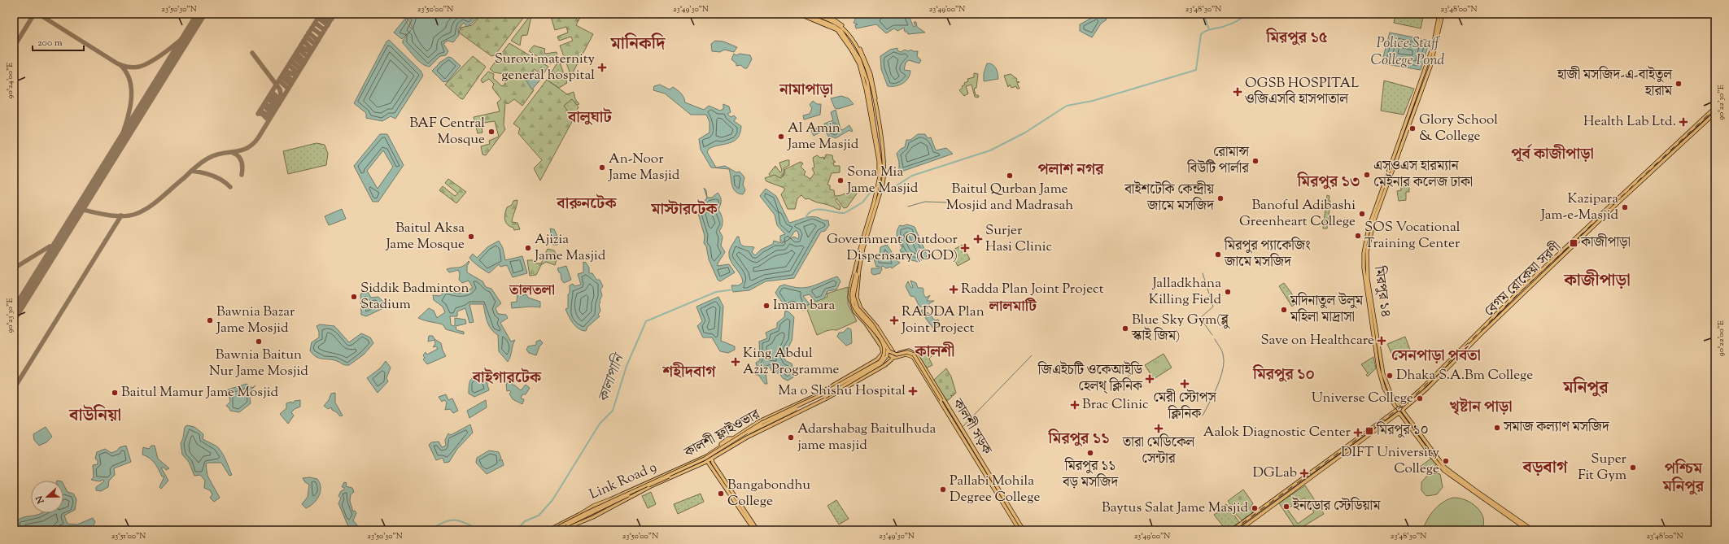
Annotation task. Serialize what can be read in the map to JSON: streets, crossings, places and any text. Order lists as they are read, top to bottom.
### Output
{
  "streets": {
    "main road": [
      "বেগম রোকেয়া সরণী",
      "মিরপুর ১৪",
      "কালশী সড়ক",
      "কালশী ফ্লাইওভার",
      "Link Road 9"
    ]
  },
  "crossings": [
    ["বেগম রোকেয়া সরণী", "মিরপুর ১৪"]
  ],
  "districts": [
    "মিরপুর ১৫",
    "মানিকদি",
    "নামাপাড়া",
    "বালুঘাট",
    "পূর্ব কাজীপাড়া",
    "পলাশ নগর",
    "মিরপুর ১৩",
    "বারুনটেক",
    "মাস্টারটেক",
    "কাজীপাড়া",
    "তালতলা",
    "লালমাটি",
    "কালশী",
    "সেনপাড়া পর্বতা",
    "শহীদবাগ",
    "মিরপুর ১০",
    "বাইগারটেক",
    "মনিপুর",
    "খৃষ্টান পাড়া",
    "বাউনিয়া",
    "মিরপুর ১১",
    "বড়বাগ",
    "পশ্চিম মনিপুর"
  ],
  "water": ["Police Staff College Pond", "কালাপানি"],
  "places": {
    "health": [
      "Surovi maternity general hospital",
      "OGSB HOSPITAL ওজিএসবি হাসপাতাল",
      "Health Lab Ltd.",
      "Surjer Hasi Clinic",
      "Government Outdoor Dispensary (GOD)",
      "Radda Plan Joint Project",
      "RADDA Plan Joint Project",
      "Save on Healthcare",
      "King Abdul Aziz Programme",
      "জিএইচটি ওকেআইডি হেলথ্ ক্লিনিক",
      "মেরী স্টোপস ক্লিনিক",
      "Ma o Shishu Hospital",
      "Brac Clinic",
      "তারা মেডিকেল সেন্টার",
      "Aalok Diagnostic Center",
      "DGLab"
    ],
    "other": [
      "হাজী মসজিদ-এ-বাইতুল হারাম",
      "Glory School & College",
      "BAF Central Mosque",
      "Al Amin Jame Masjid",
      "রোমান্স বিউটি পার্লার",
      "An-Noor Jame Masjid",
      "এসওএস হারম্যান মেইনার কলেজ ঢাকা",
      "Baitul Qurban Jame Mosjid and Madrasah",
      "Sona Mia Jame Masjid",
      "বাইশটেকি কেন্দ্রীয় জামে মসজিদ",
      "Kazipara Jam-e-Masjid",
      "Banoful Adibashi Greenheart College",
      "SOS Vocational Training Center",
      "Baitul Aksa Jame Mosque",
      "Ajizia Jame Masjid",
      "মিরপুর প্যাকেজিং জামে মসজিদ",
      "Jalladkhana Killing Field",
      "Siddik Badminton Stadium",
      "Imam bara",
      "মদিনাতুল উলুম মহিলা মাদ্রাসা",
      "Bawnia Bazar Jame Mosjid",
      "Blue Sky Gym(ব্লু স্কাই জিম)",
      "Bawnia Baitun Nur Jame Mosjid",
      "Dhaka S.A.Bm College",
      "Baitul Mamur Jame Mosjid",
      "Universe College",
      "সমাজ কল্যাণ মসজিদ",
      "Adarshabag Baitulhuda jame masjid",
      "মিরপুর ১১ বড় মসজিদ",
      "DIFT University College",
      "Super Fit Gym",
      "Pallabi Mohila Degree College",
      "Bangabondhu College",
      "ইনডোর স্টেডিয়াম",
      "Baytus Salat Jame Masjid"
    ],
    "transit": ["কাজীপাড়া", "মিরপুর ১০"]
  },
  "scale_bar": "200 m",
  "north": "left",
  "coordinates": [
    "23°50'30\"N",
    "23°50'00\"N",
    "23°49'30\"N",
    "23°49'00\"N",
    "23°48'30\"N",
    "23°48'00\"N",
    "90°24'00\"E",
    "90°22'30\"E",
    "90°23'30\"E",
    "90°22'00\"E",
    "23°51'00\"N"
  ]
}
